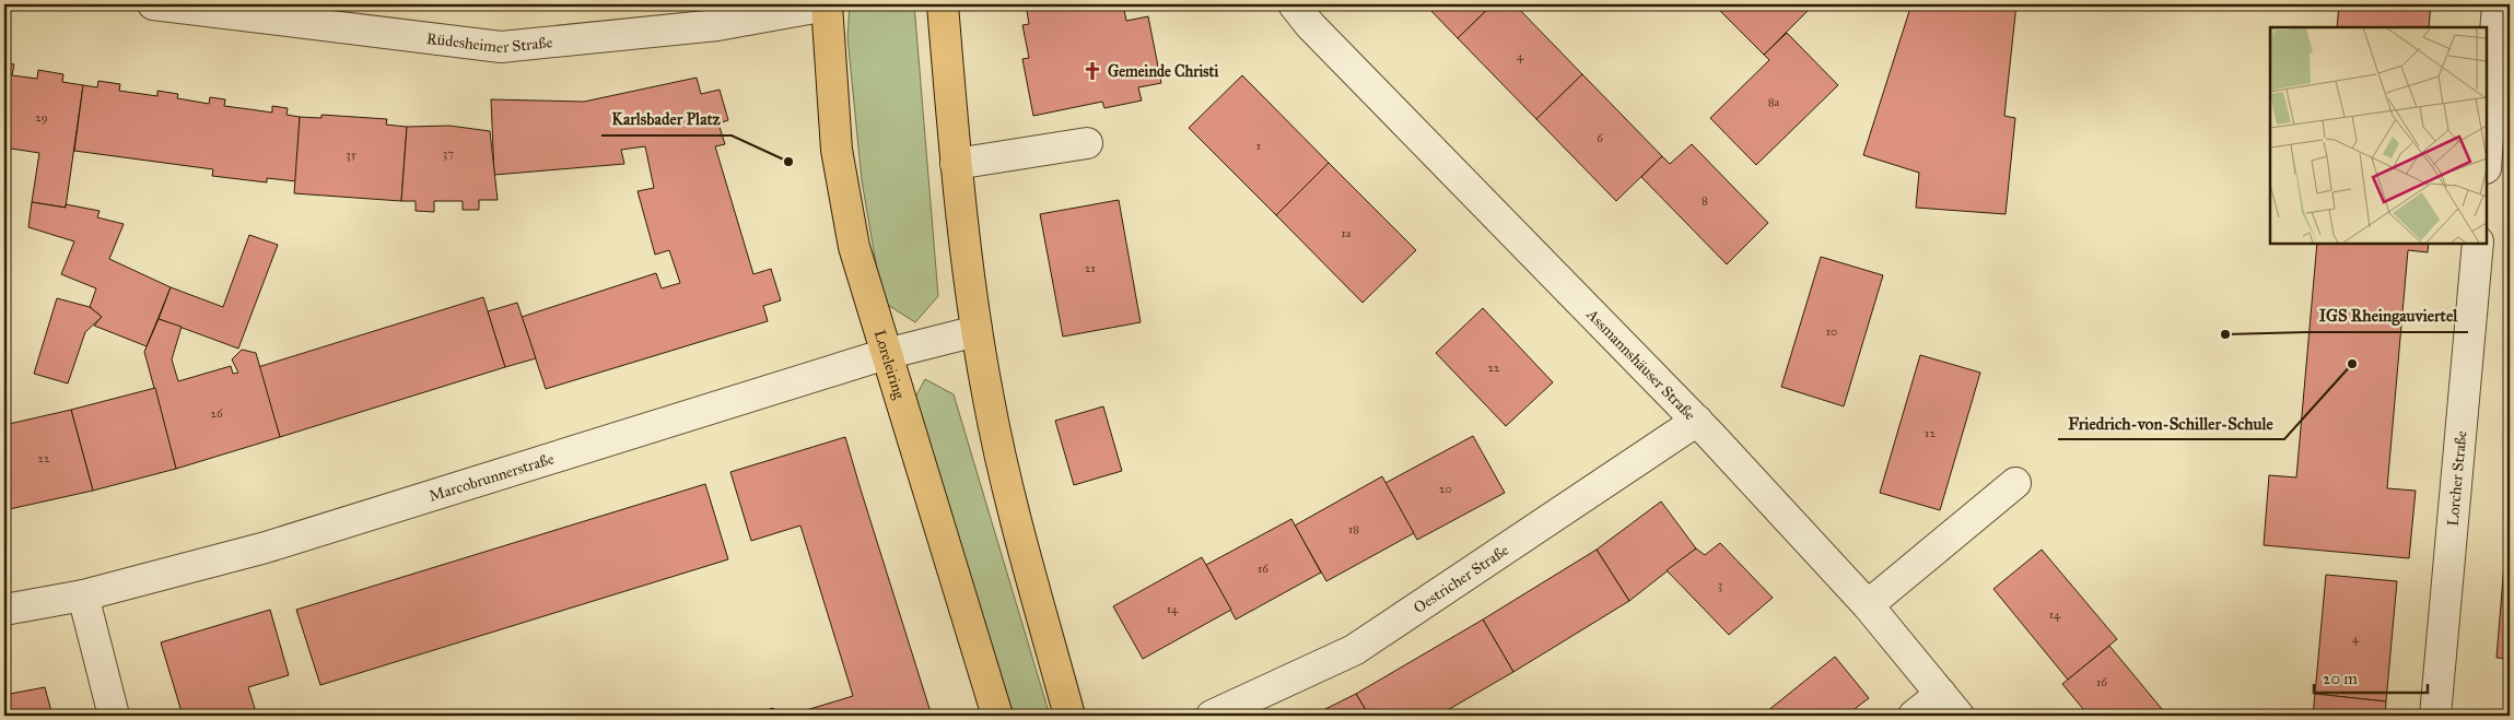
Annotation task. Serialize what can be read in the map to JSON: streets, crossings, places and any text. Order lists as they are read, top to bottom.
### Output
{
  "streets": {
    "main road": ["Loreleiring"],
    "street": [
      "Rüdesheimer Straße",
      "Assmannshäuser Straße",
      "Marcobrunnerstraße",
      "Lorcher Straße",
      "Oestricher Straße"
    ]
  },
  "crossings": [
    ["Rüdesheimer Straße", "Loreleiring"],
    ["Assmannshäuser Straße", "Oestricher Straße"],
    ["Loreleiring", "Marcobrunnerstraße"]
  ],
  "places": {
    "church": ["Gemeinde Christi"],
    "other": ["Karlsbader Platz", "IGS Rheingauviertel", "Friedrich-von-Schiller-Schule"]
  },
  "house_numbers": [
    "4",
    "8a",
    "29",
    "6",
    "1",
    "37",
    "35",
    "8",
    "1a",
    "21",
    "10",
    "22",
    "26",
    "12",
    "22",
    "20",
    "18",
    "16",
    "3",
    "14",
    "14",
    "4",
    "16"
  ],
  "scale_bar": "20 m"
}
